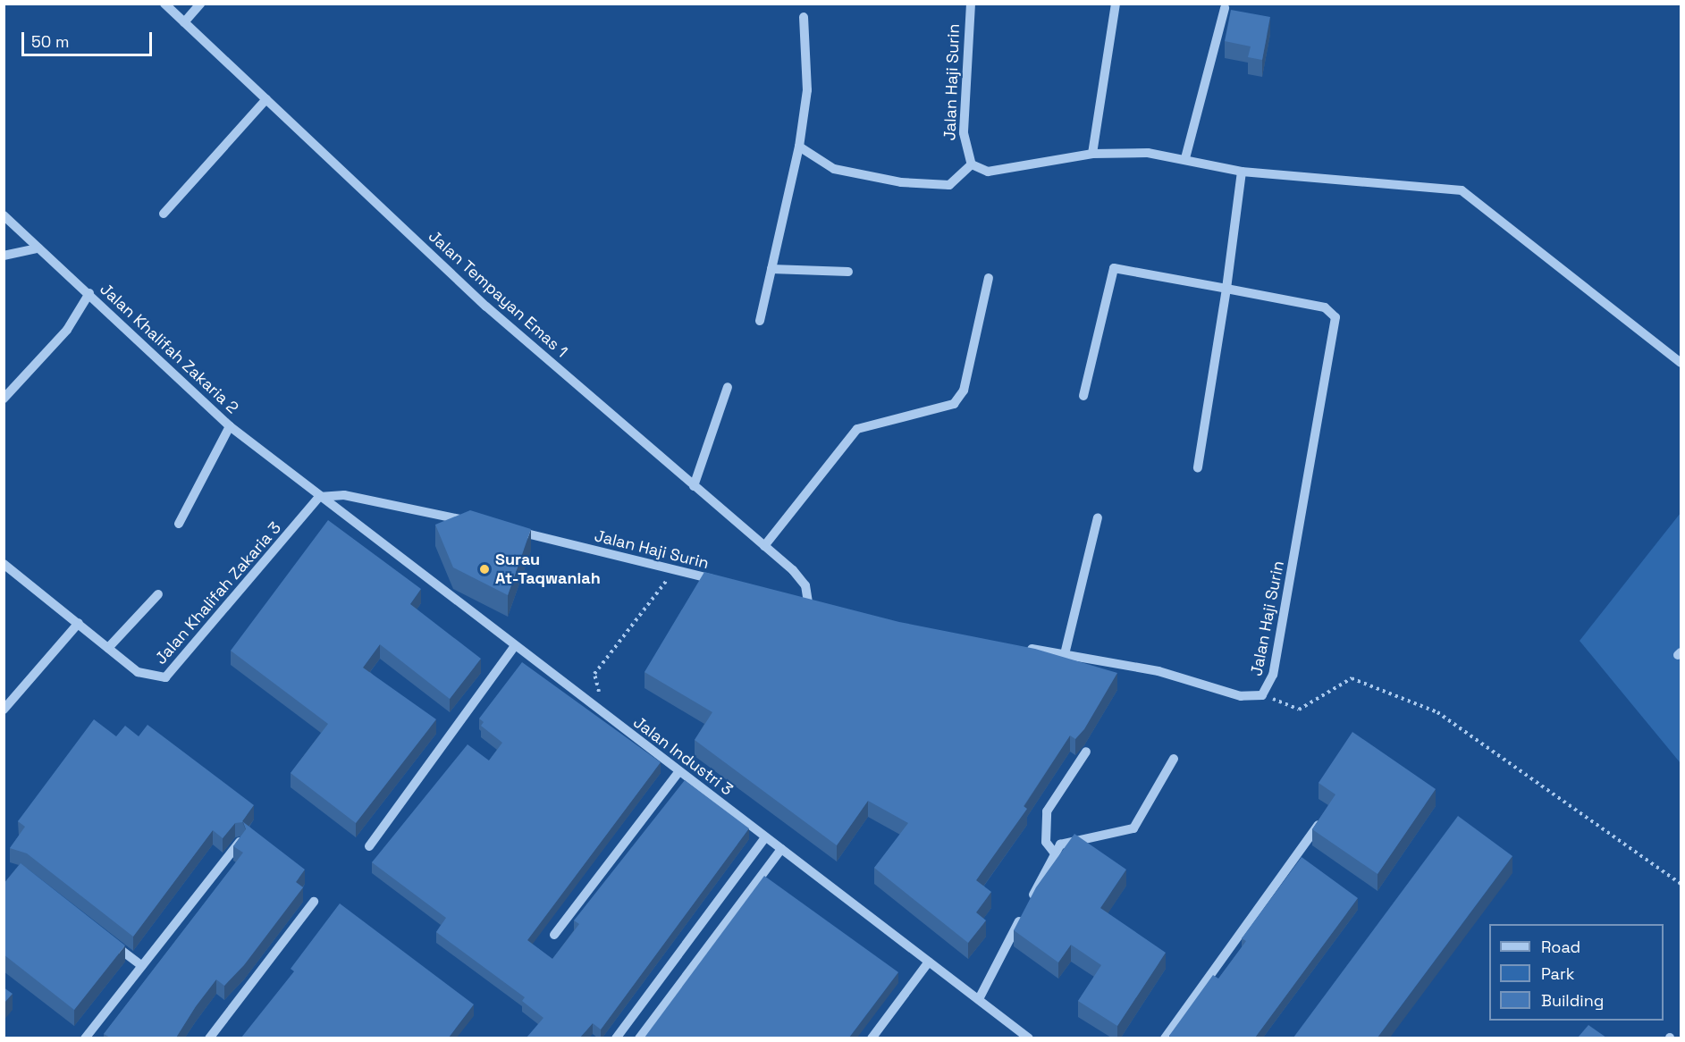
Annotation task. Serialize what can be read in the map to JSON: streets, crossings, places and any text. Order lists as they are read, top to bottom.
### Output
{
  "streets": {
    "street": [
      "Jalan Haji Surin",
      "Jalan Tempayan Emas 1",
      "Jalan Khalifah Zakaria 2",
      "Jalan Khalifah Zakaria 3",
      "Jalan Industri 3"
    ]
  },
  "crossings": [
    ["Jalan Khalifah Zakaria 2", "Jalan Khalifah Zakaria 3"],
    ["Jalan Khalifah Zakaria 2", "Jalan Industri 3"],
    ["Jalan Khalifah Zakaria 3", "Jalan Industri 3"]
  ],
  "places": ["Surau At-Taqwaniah"],
  "legend": ["Road", "Park", "Building"],
  "scale_bar": "50 m"
}
